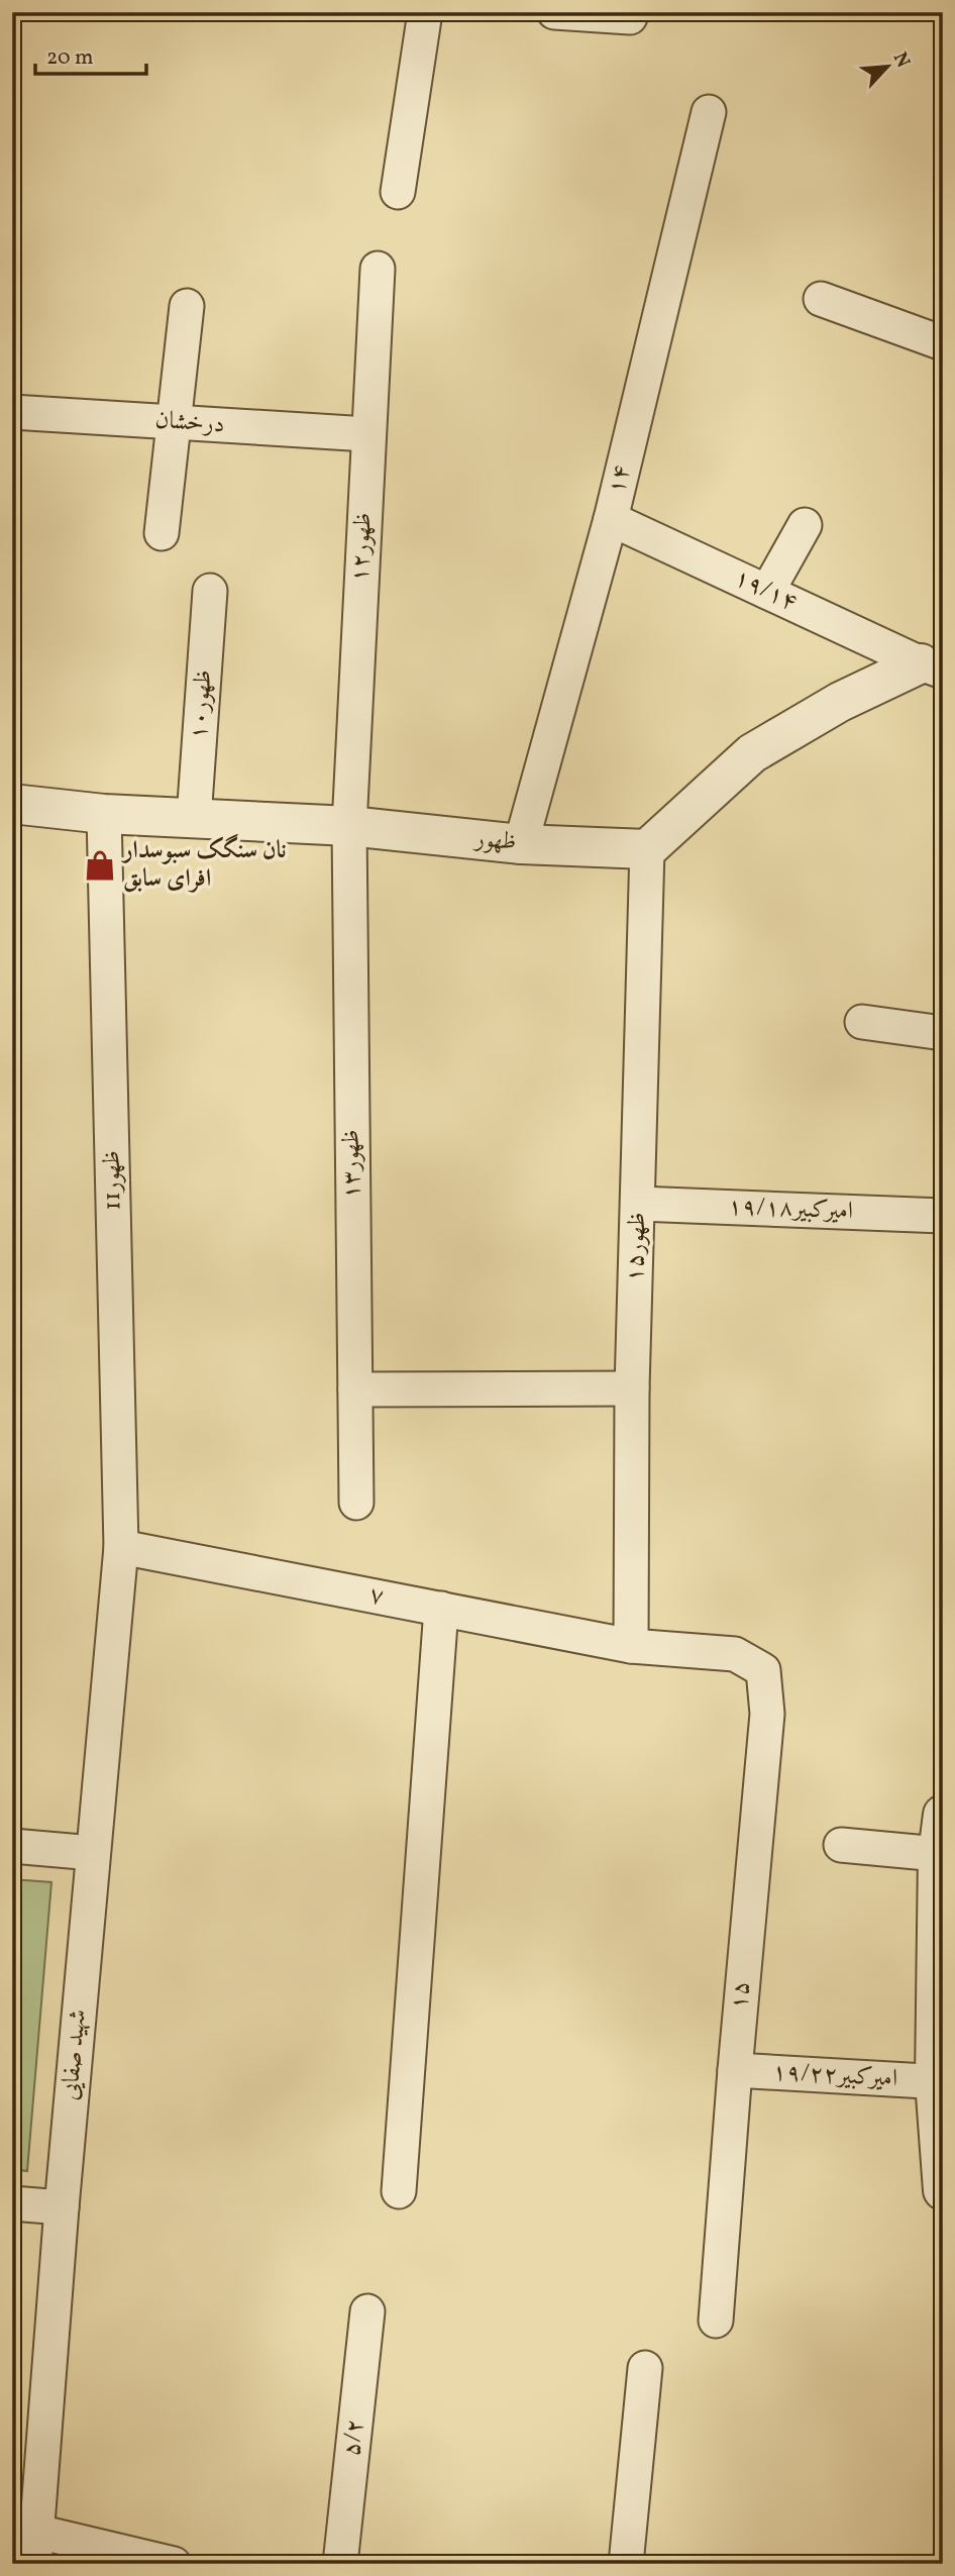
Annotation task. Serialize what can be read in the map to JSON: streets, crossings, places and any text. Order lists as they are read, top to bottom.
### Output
{
  "streets": {
    "street": [
      "درخشان",
      "۱۴",
      "ظهور۱۲",
      "۱۹/۱۴",
      "ظهور۱۰",
      "ظهور",
      "ظهور۱۳",
      "11ظهور",
      "امیرکبیر۱۹/۱۸",
      "ظهور۱۵",
      "۷",
      "۱۵",
      "شهید صفایی",
      "امیرکبیر۱۹/۲۲",
      "۵/۲"
    ]
  },
  "crossings": [
    ["درخشان", "ظهور۱۲"],
    ["۱۴", "۱۹/۱۴"],
    ["۱۴", "ظهور"],
    ["ظهور۱۲", "ظهور"],
    ["ظهور۱۲", "ظهور۱۳"],
    ["ظهور۱۰", "ظهور"],
    ["ظهور", "ظهور۱۳"],
    ["ظهور", "11ظهور"],
    ["ظهور", "ظهور۱۵"],
    ["11ظهور", "۷"],
    ["11ظهور", "شهید صفایی"],
    ["امیرکبیر۱۹/۱۸", "ظهور۱۵"],
    ["ظهور۱۵", "۷"],
    ["۷", "۱۵"],
    ["۷", "شهید صفایی"],
    ["۱۵", "امیرکبیر۱۹/۲۲"]
  ],
  "places": {
    "shop": ["نان سنگک سبوسدار افرای سابق"]
  },
  "scale_bar": "20 m",
  "north": "top right"
}
